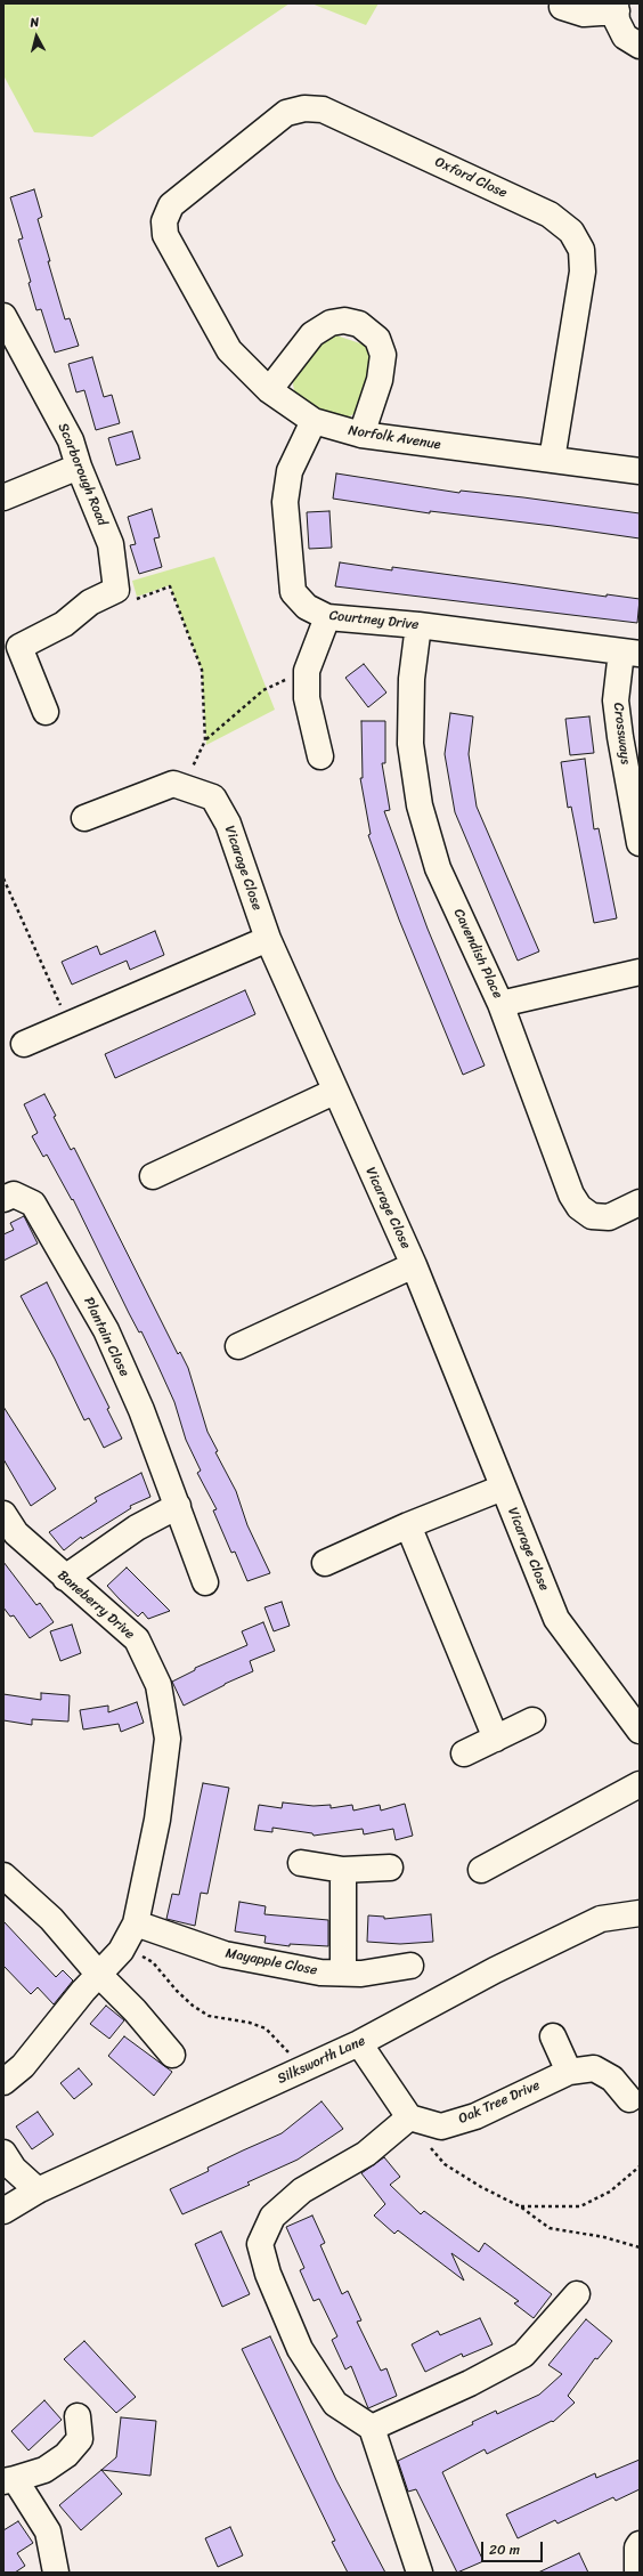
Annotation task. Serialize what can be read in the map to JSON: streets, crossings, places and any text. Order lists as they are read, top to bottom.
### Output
{
  "streets": {
    "street": [
      "Oxford Close",
      "Norfolk Avenue",
      "Scarborough Road",
      "Courtney Drive",
      "Crossways",
      "Vicarage Close",
      "Cavendish Place",
      "Plantain Close",
      "Baneberry Drive",
      "Mayapple Close",
      "Silksworth Lane",
      "Oak Tree Drive"
    ]
  },
  "crossings": [
    ["Oxford Close", "Norfolk Avenue"],
    ["Norfolk Avenue", "Courtney Drive"],
    ["Courtney Drive", "Crossways"],
    ["Courtney Drive", "Cavendish Place"],
    ["Baneberry Drive", "Mayapple Close"]
  ],
  "scale_bar": "20 m",
  "north": "top"
}
